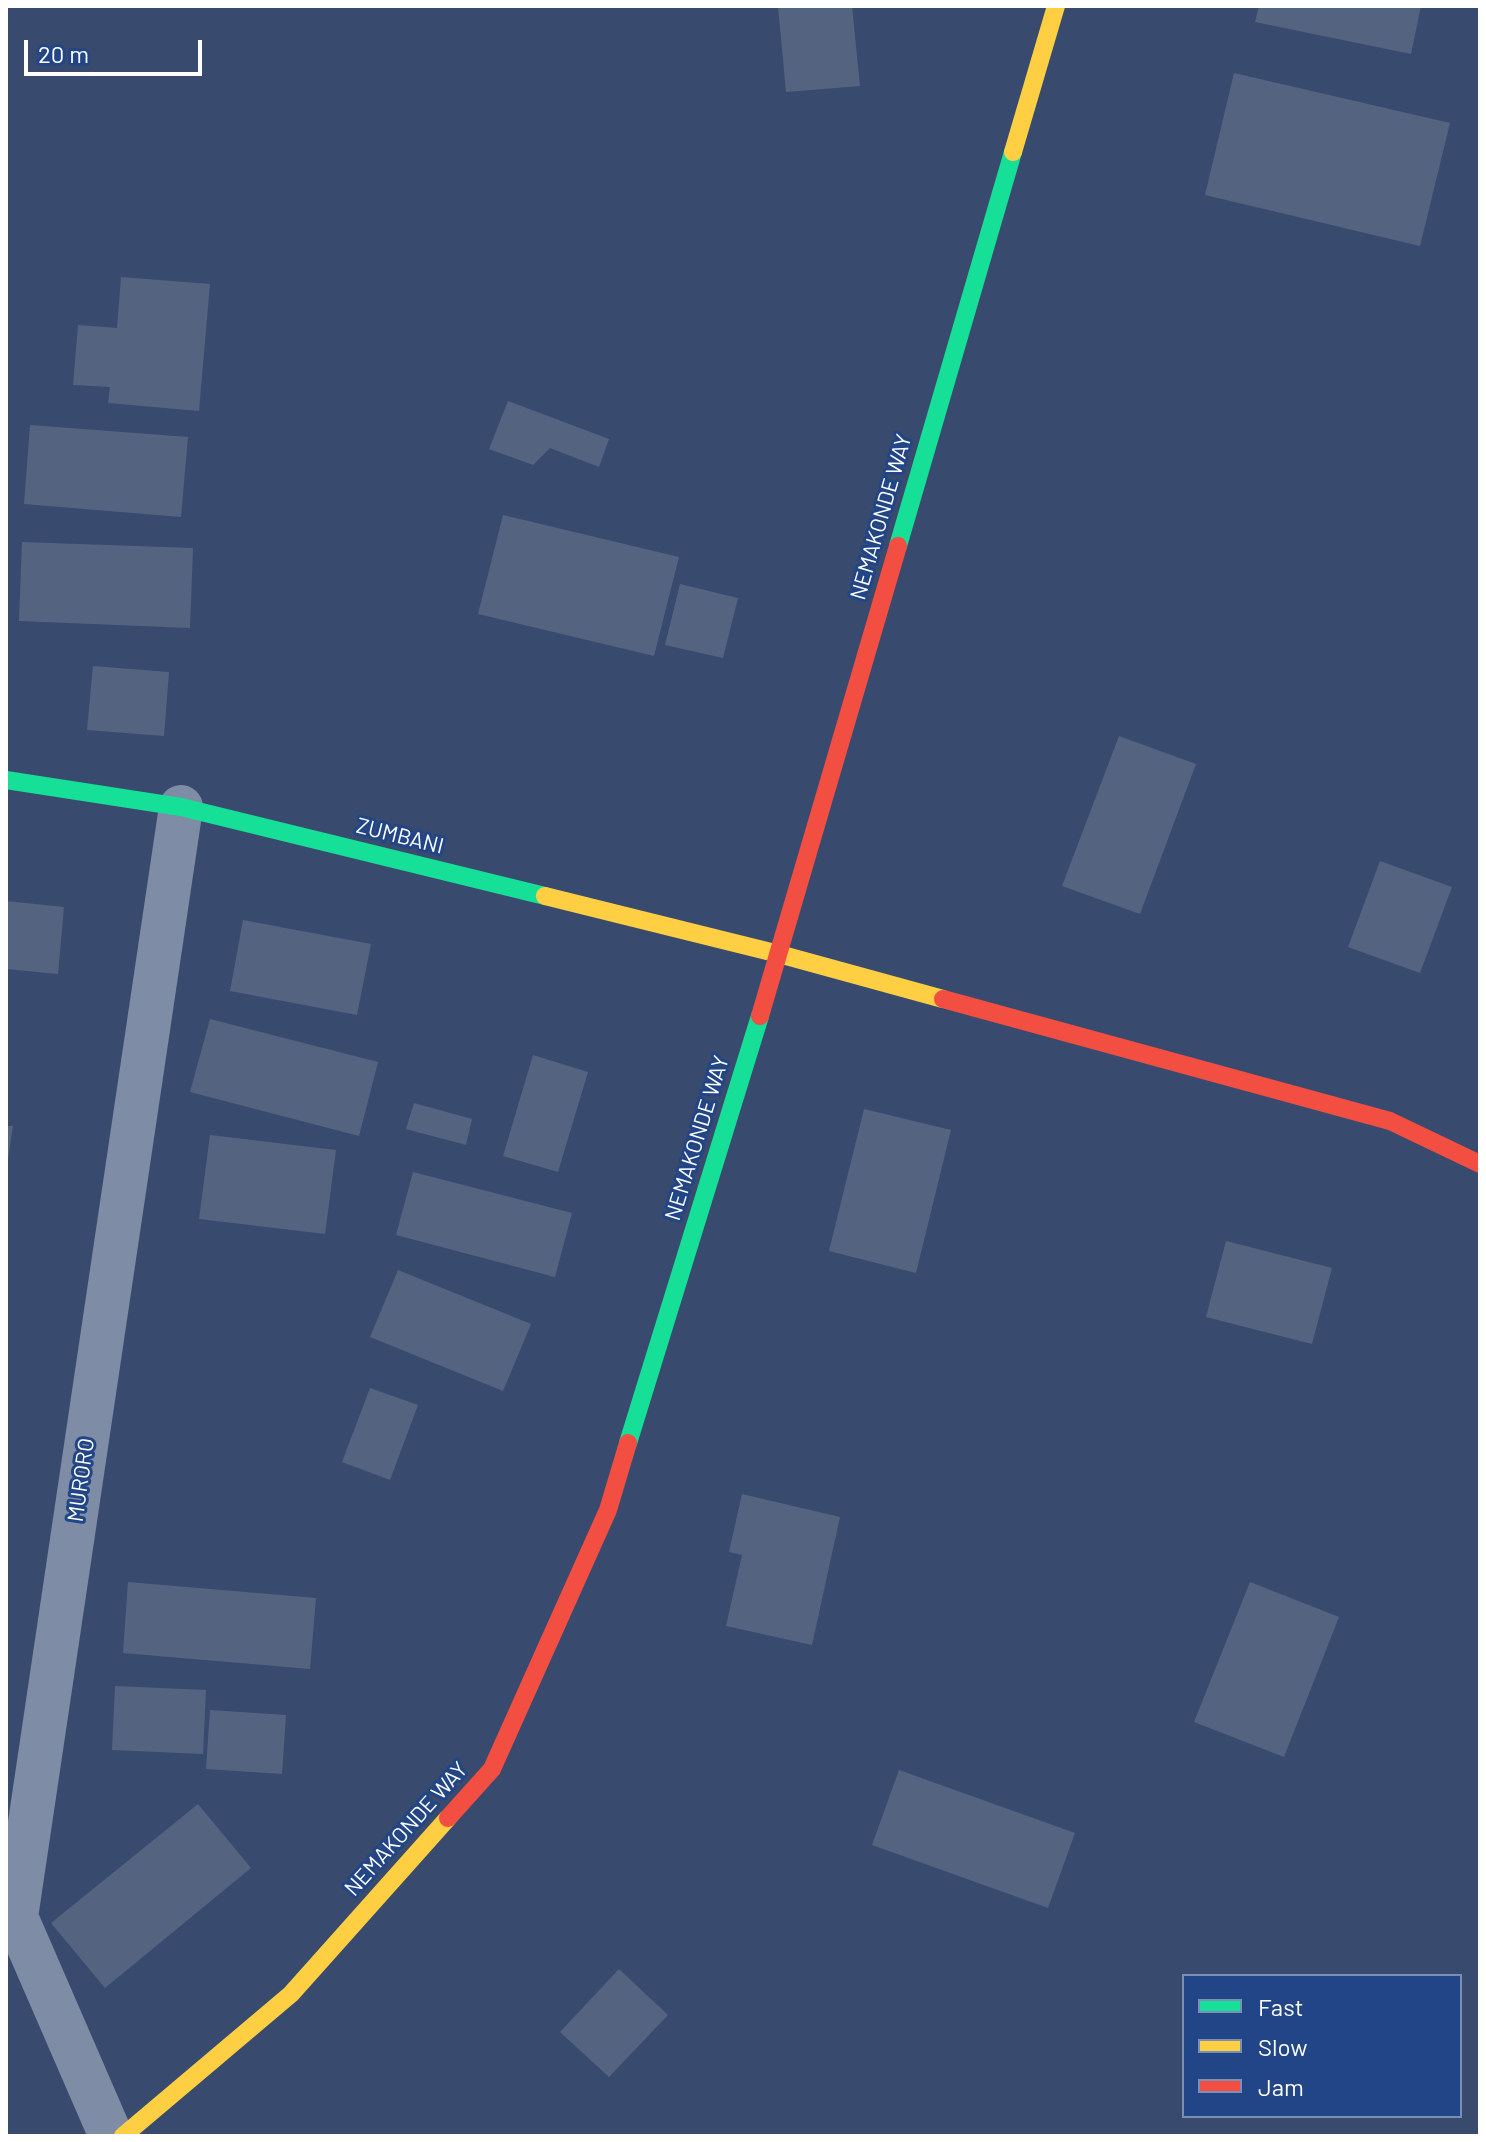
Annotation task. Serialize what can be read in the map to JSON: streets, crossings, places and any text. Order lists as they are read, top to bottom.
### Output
{
  "streets": {
    "street": ["NEMAKONDE WAY", "ZUMBANI", "MURORO"]
  },
  "crossings": [
    ["NEMAKONDE WAY", "ZUMBANI"],
    ["ZUMBANI", "MURORO"]
  ],
  "legend": ["Fast", "Slow", "Jam"],
  "scale_bar": "20 m"
}
